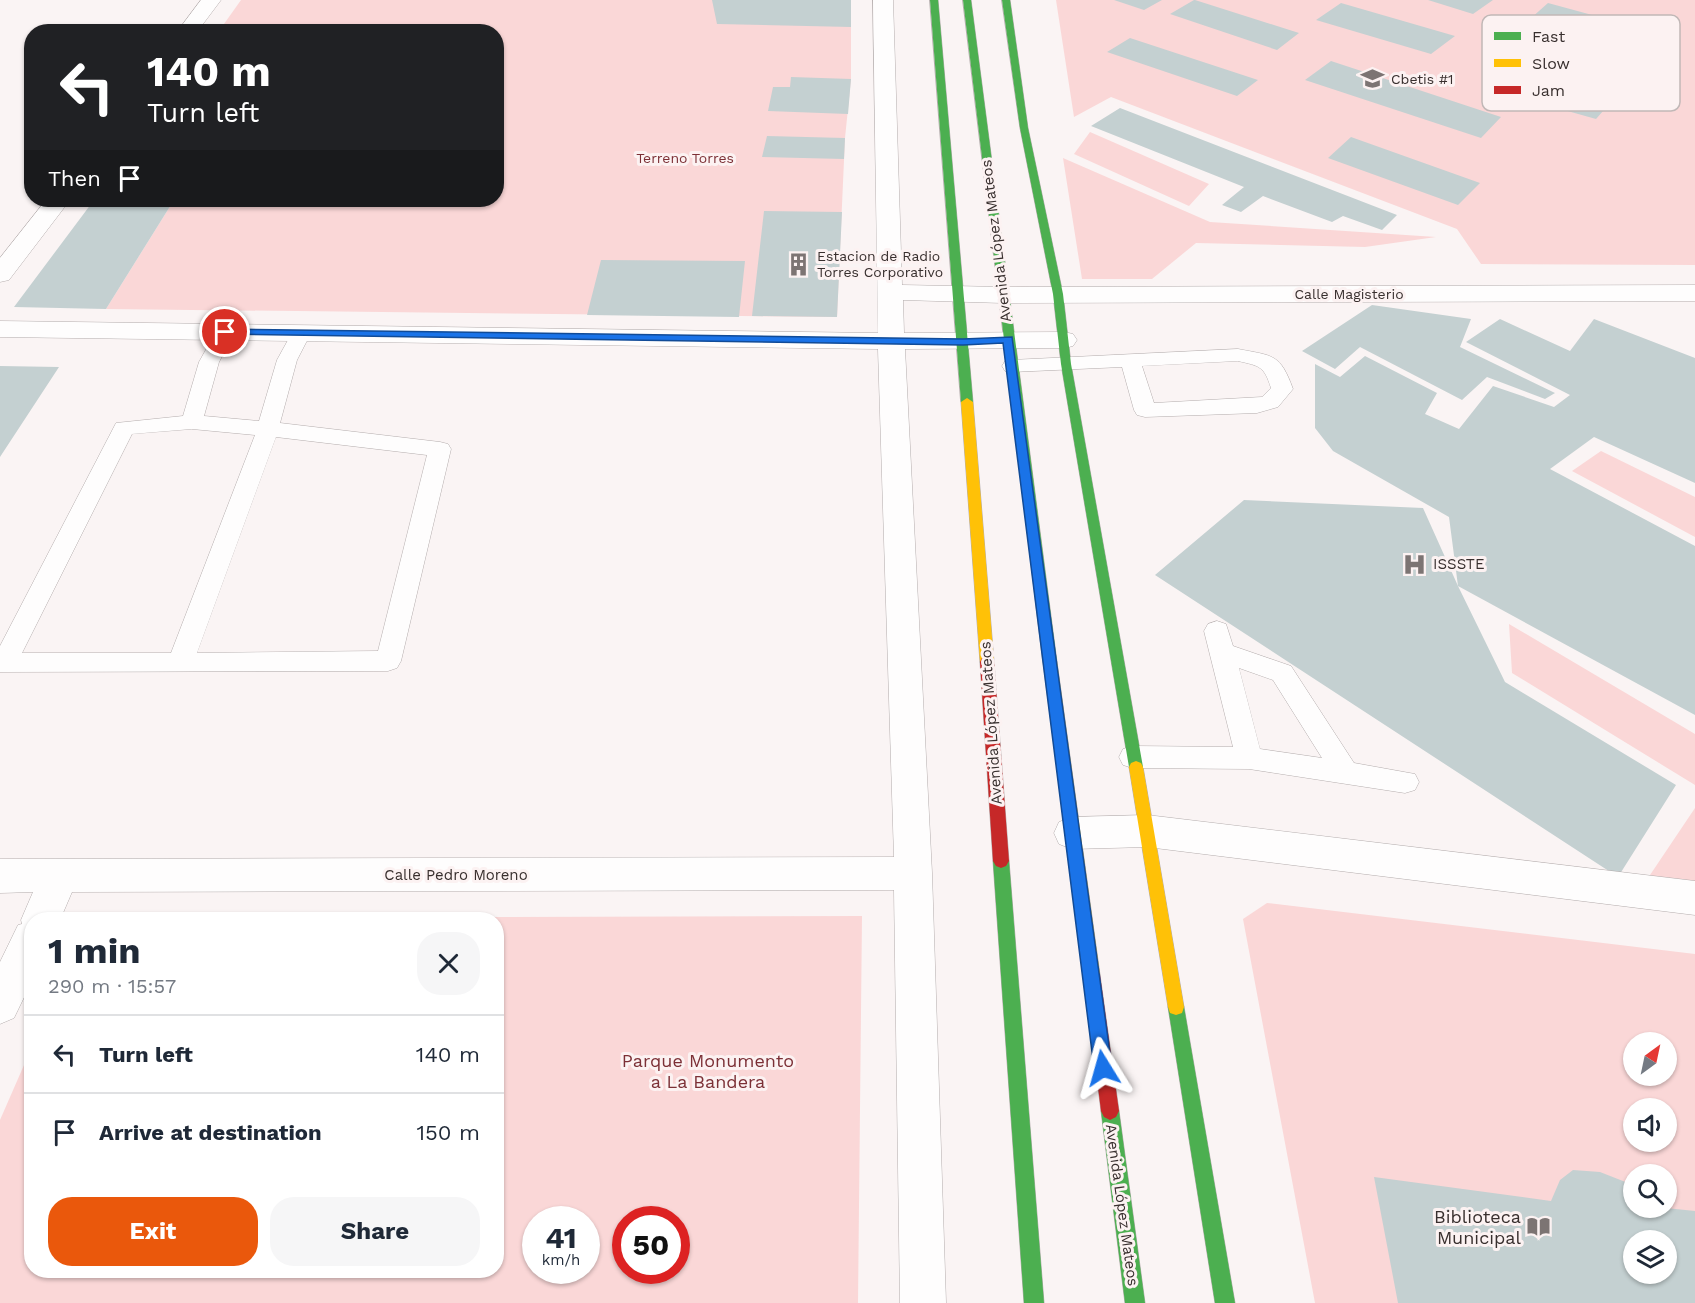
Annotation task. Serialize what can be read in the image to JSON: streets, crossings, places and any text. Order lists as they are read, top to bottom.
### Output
{
  "streets": {
    "main road": ["Avenida López Mateos"],
    "street": ["Calle Magisterio", "Calle Pedro Moreno"]
  },
  "crossings": [
    ["Avenida López Mateos", "Calle Magisterio"]
  ],
  "parks": ["Terreno Torres", "Parque Monumento a La Bandera"],
  "places": {
    "school or university": ["Cbetis #1"],
    "building": ["Estacion de Radio Torres Corporativo"],
    "hospital": ["ISSSTE"],
    "library": ["Biblioteca Municipal"]
  },
  "legend": ["Fast", "Slow", "Jam"],
  "north": "top right",
  "page": {
    "turn": ["140 m", "Turn left"],
    "then": "Then",
    "heading": ["1 min", "290 m · 15:57"],
    "list": [
      {
        "name": "Turn left",
        "value": "140 m"
      },
      {
        "name": "Arrive at destination",
        "value": "150 m"
      }
    ],
    "buttons": ["Exit", "Share"],
    "speed": "41 km/h",
    "limit": "50"
  }
}
